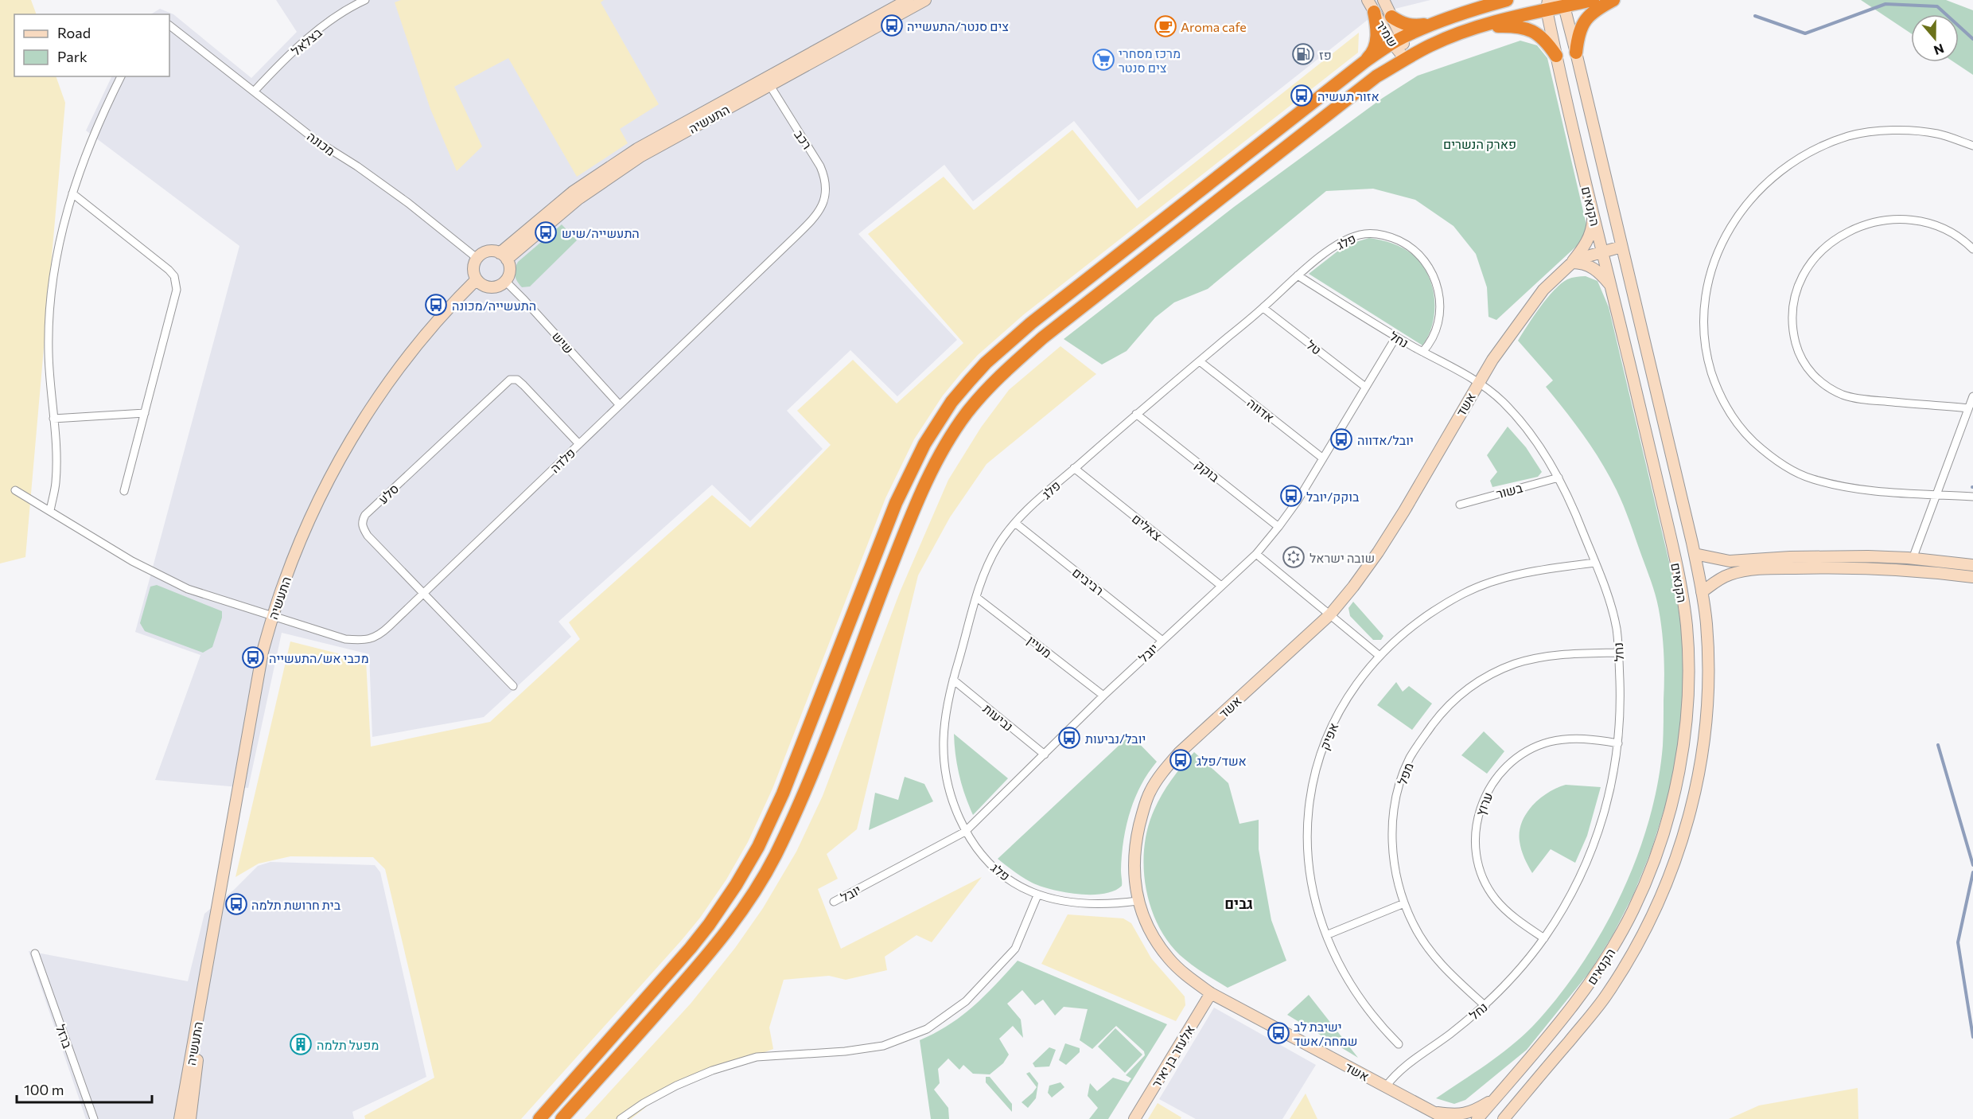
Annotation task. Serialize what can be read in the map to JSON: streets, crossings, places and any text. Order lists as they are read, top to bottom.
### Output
{
  "streets": {
    "street": [
      "שמיר",
      "בצלאל",
      "התעשיה",
      "רכב",
      "מכונה",
      "הקנאים",
      "פלג",
      "נחל",
      "שיש",
      "טל",
      "אשד",
      "אדווה",
      "פלדה",
      "בוקק",
      "בשור",
      "סלע",
      "צאלים",
      "רביבים",
      "מעיין",
      "יובל",
      "נביעות",
      "אפיק",
      "מפל",
      "ערוץ",
      "ברזל",
      "אלעזר בן יאיר"
    ]
  },
  "crossings": [
    ["בצלאל", "מכונה"],
    ["התעשיה", "רכב"],
    ["התעשיה", "מכונה"],
    ["התעשיה", "שיש"],
    ["התעשיה", "פלדה"],
    ["רכב", "פלדה"],
    ["מכונה", "שיש"],
    ["הקנאים", "אשד"],
    ["פלג", "נחל"],
    ["פלג", "טל"],
    ["פלג", "אשד"],
    ["פלג", "אדווה"],
    ["פלג", "בוקק"],
    ["פלג", "צאלים"],
    ["פלג", "רביבים"],
    ["פלג", "מעיין"],
    ["פלג", "יובל"],
    ["פלג", "נביעות"],
    ["נחל", "אשד"],
    ["נחל", "בשור"],
    ["נחל", "יובל"],
    ["נחל", "אפיק"],
    ["נחל", "מפל"],
    ["נחל", "ערוץ"],
    ["שיש", "פלדה"],
    ["טל", "יובל"],
    ["אשד", "אלעזר בן יאיר"],
    ["אדווה", "יובל"],
    ["פלדה", "סלע"],
    ["בוקק", "יובל"],
    ["צאלים", "יובל"],
    ["רביבים", "יובל"],
    ["מעיין", "יובל"],
    ["יובל", "נביעות"]
  ],
  "districts": ["גבים"],
  "parks": ["פארק הנשרים"],
  "places": {
    "bus stop": [
      "צים סנטר/התעשייה",
      "אזור תעשיה",
      "התעשייה/שיש",
      "התעשייה/מכונה",
      "יובל/אדווה",
      "בוקק/יובל",
      "מכבי אש/התעשייה",
      "יובל/נביעות",
      "אשד/פלג",
      "בית חרושת תלמה",
      "ישיבת לב שמחה/אשד"
    ],
    "cafe": ["Aroma cafe"],
    "fuel station": ["פז"],
    "supermarket": ["מרכז מסחרי צים סנטר"],
    "synagogue": ["שובה ישראל"],
    "building": ["מפעל תלמה"]
  },
  "legend": ["Road", "Park"],
  "scale_bar": "100 m",
  "north": "bottom"
}
